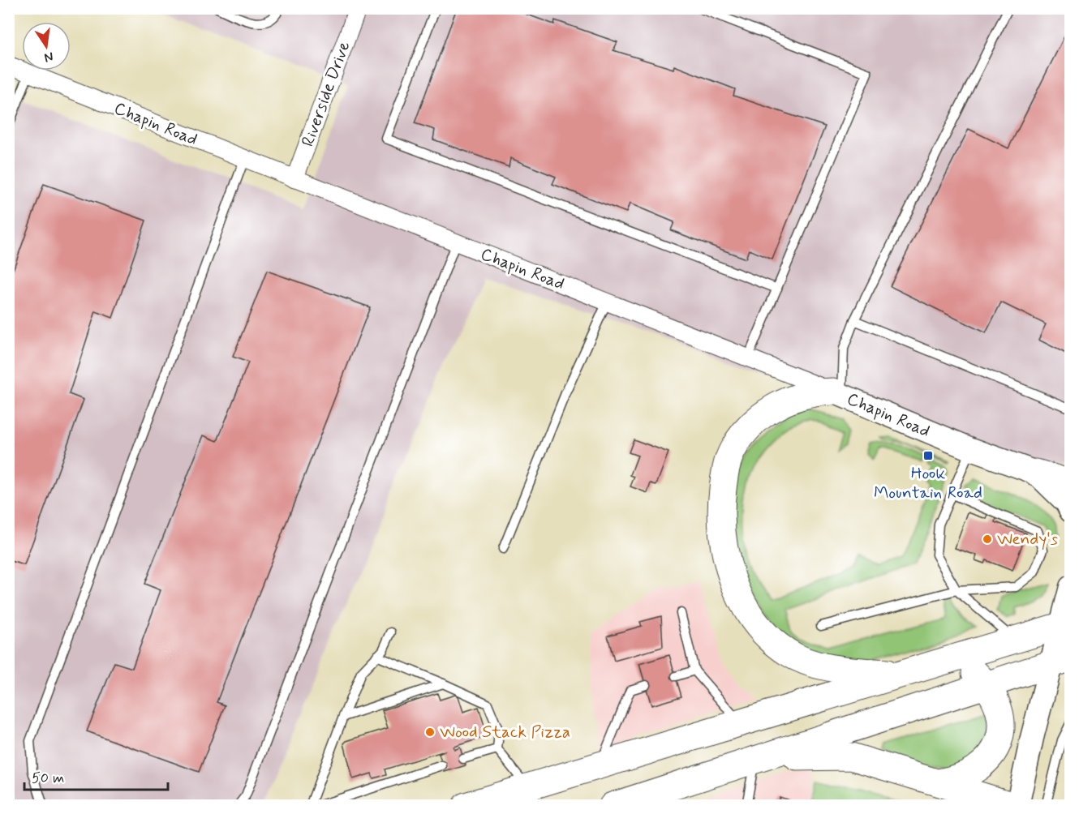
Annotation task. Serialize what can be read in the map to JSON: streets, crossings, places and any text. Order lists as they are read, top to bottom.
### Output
{
  "streets": {
    "main road": ["Chapin Road"],
    "street": ["Riverside Drive"]
  },
  "crossings": [
    ["Riverside Drive", "Chapin Road"]
  ],
  "places": {
    "transit": ["Hook Mountain Road"],
    "other": ["Wendy's", "Wood Stack Pizza"]
  },
  "scale_bar": "50 m",
  "north": "bottom"
}
